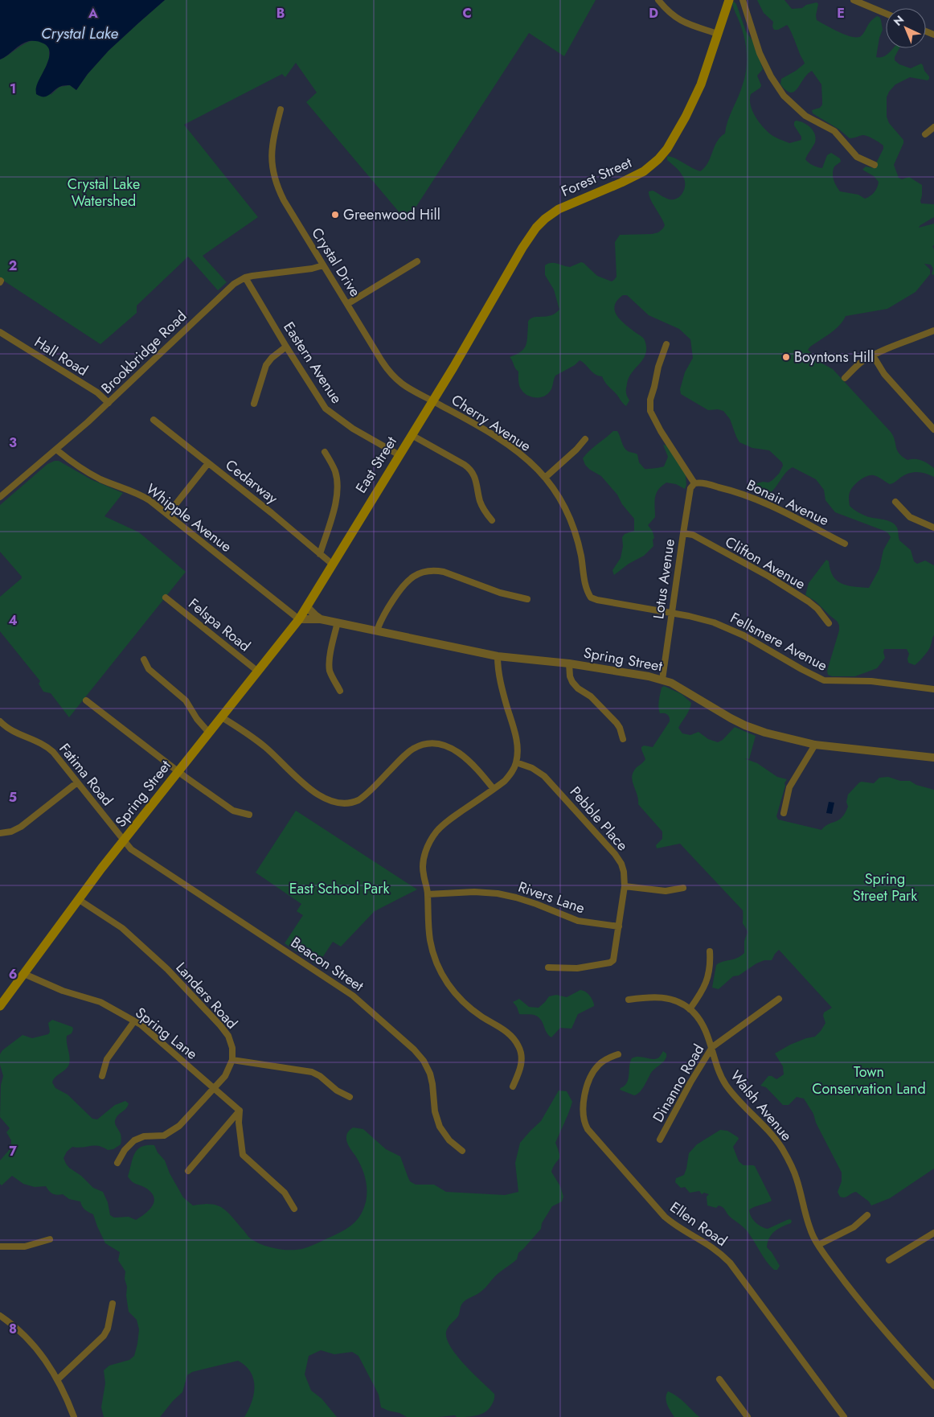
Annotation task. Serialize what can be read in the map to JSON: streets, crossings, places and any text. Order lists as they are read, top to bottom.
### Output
{
  "streets": {
    "main road": ["Forest Street", "East Street", "Spring Street"],
    "street": [
      "Crystal Drive",
      "Brookbridge Road",
      "Hall Road",
      "Eastern Avenue",
      "Cherry Avenue",
      "Cedarway",
      "Bonair Avenue",
      "Whipple Avenue",
      "Clifton Avenue",
      "Lotus Avenue",
      "Felspa Road",
      "Fellsmere Avenue",
      "Fatima Road",
      "Pebble Place",
      "Rivers Lane",
      "Beacon Street",
      "Landers Road",
      "Spring Lane",
      "Dinanno Road",
      "Walsh Avenue",
      "Ellen Road"
    ]
  },
  "crossings": [
    ["Forest Street", "East Street"],
    ["Crystal Drive", "Brookbridge Road"],
    ["Crystal Drive", "Cherry Avenue"],
    ["Crystal Drive", "East Street"],
    ["Brookbridge Road", "Hall Road"],
    ["Brookbridge Road", "Eastern Avenue"],
    ["Brookbridge Road", "Whipple Avenue"],
    ["Eastern Avenue", "East Street"],
    ["Cherry Avenue", "East Street"],
    ["Cherry Avenue", "Fellsmere Avenue"],
    ["East Street", "Cedarway"],
    ["East Street", "Whipple Avenue"],
    ["East Street", "Spring Street"],
    ["Bonair Avenue", "Lotus Avenue"],
    ["Whipple Avenue", "Spring Street"],
    ["Clifton Avenue", "Lotus Avenue"],
    ["Lotus Avenue", "Fellsmere Avenue"],
    ["Lotus Avenue", "Spring Street"],
    ["Felspa Road", "Spring Street"],
    ["Spring Street", "Fatima Road"],
    ["Spring Street", "Beacon Street"],
    ["Spring Street", "Landers Road"],
    ["Spring Street", "Spring Lane"],
    ["Fatima Road", "Beacon Street"],
    ["Pebble Place", "Rivers Lane"],
    ["Dinanno Road", "Walsh Avenue"]
  ],
  "water": ["Crystal Lake"],
  "parks": [
    "Crystal Lake Watershed",
    "Spring Street Park",
    "East School Park",
    "Town Conservation Land"
  ],
  "places": ["Greenwood Hill", "Boyntons Hill"],
  "north": "top left",
  "grid": {
    "columns": [
      "A",
      "B",
      "C",
      "D",
      "E"
    ],
    "rows": [
      "1",
      "2",
      "3",
      "4",
      "5",
      "6",
      "7",
      "8"
    ]
  }
}
